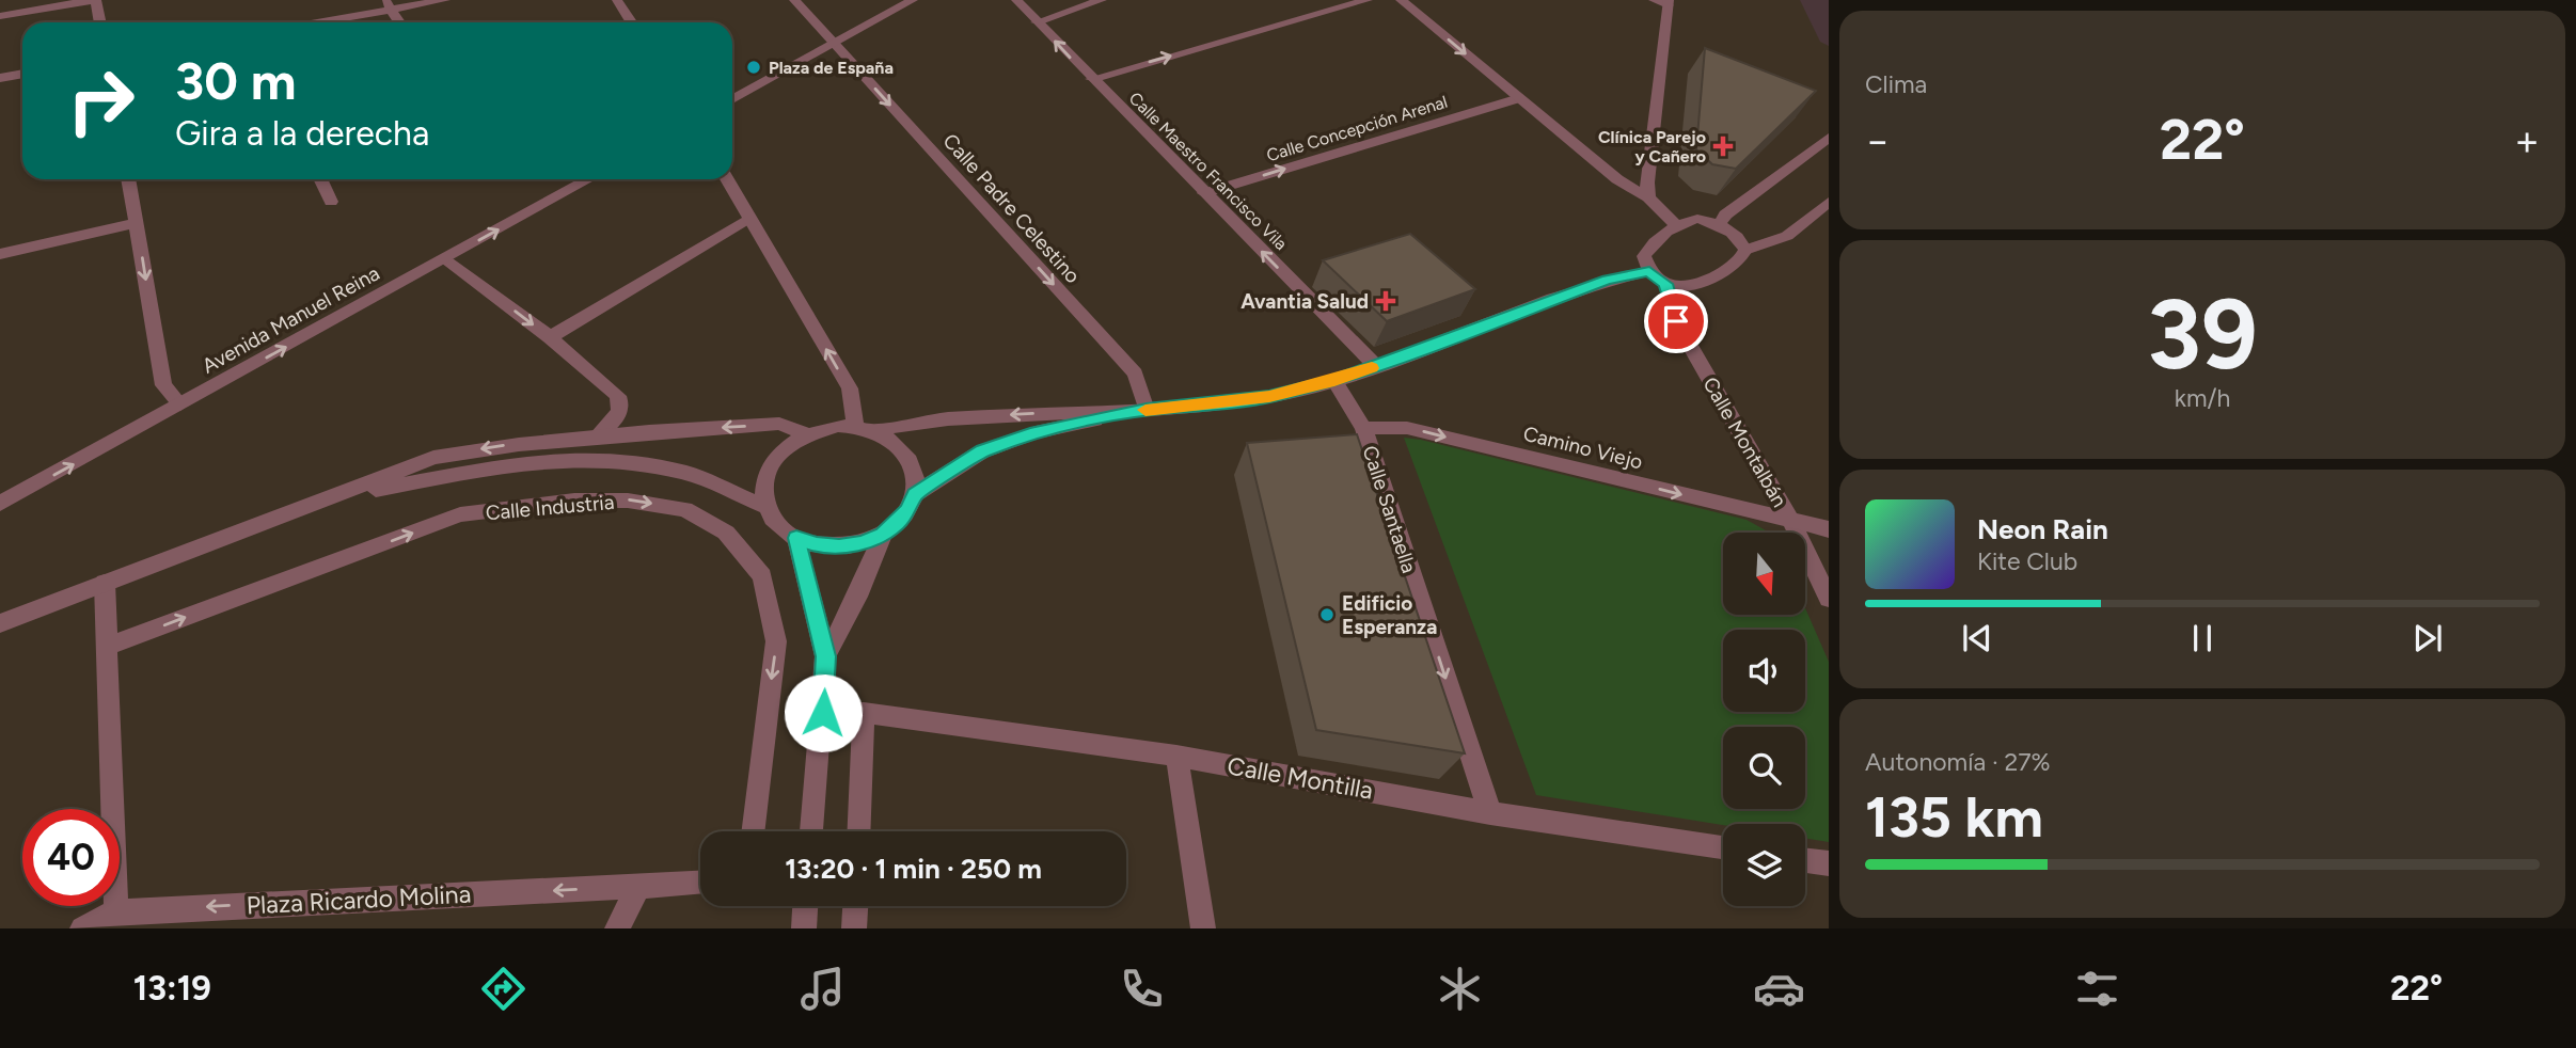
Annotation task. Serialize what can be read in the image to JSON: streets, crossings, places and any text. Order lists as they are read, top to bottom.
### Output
{
  "streets": {
    "street": [
      "Calle Concepción Arenal",
      "Calle Maestro Francisco Vila",
      "Calle Padre Celestino",
      "Avenida Manuel Reina",
      "Calle Montalbán",
      "Camino Viejo",
      "Calle Industria",
      "Calle Santaella",
      "Calle Montilla",
      "Plaza Ricardo Molina"
    ]
  },
  "crossings": [
    ["Calle Concepción Arenal", "Calle Maestro Francisco Vila"],
    ["Calle Montalbán", "Camino Viejo"],
    ["Camino Viejo", "Calle Santaella"],
    ["Calle Santaella", "Calle Montilla"]
  ],
  "one_way": [
    "Calle Maestro Francisco Vila",
    "Calle Padre Celestino",
    "Avenida Manuel Reina",
    "Camino Viejo",
    "Calle Santaella",
    "Plaza Ricardo Molina"
  ],
  "places": {
    "other": ["Plaza de España", "Edificio Esperanza"],
    "health": ["Clínica Parejo y Cañero", "Avantia Salud"]
  },
  "north": "bottom",
  "page": {
    "tile": [
      "Clima",
      ["39", "km/h"],
      ["Autonomía · 27%", "135 km"]
    ],
    "turn": ["30 m", "Gira a la derecha"],
    "heat": ["−", "22°", "+"],
    "song": ["Neon Rain", "Kite Club"],
    "limit": "40",
    "trip": "13:20 · 1 min · 250 m",
    "tabs": ["13:19", "22°"]
  }
}
